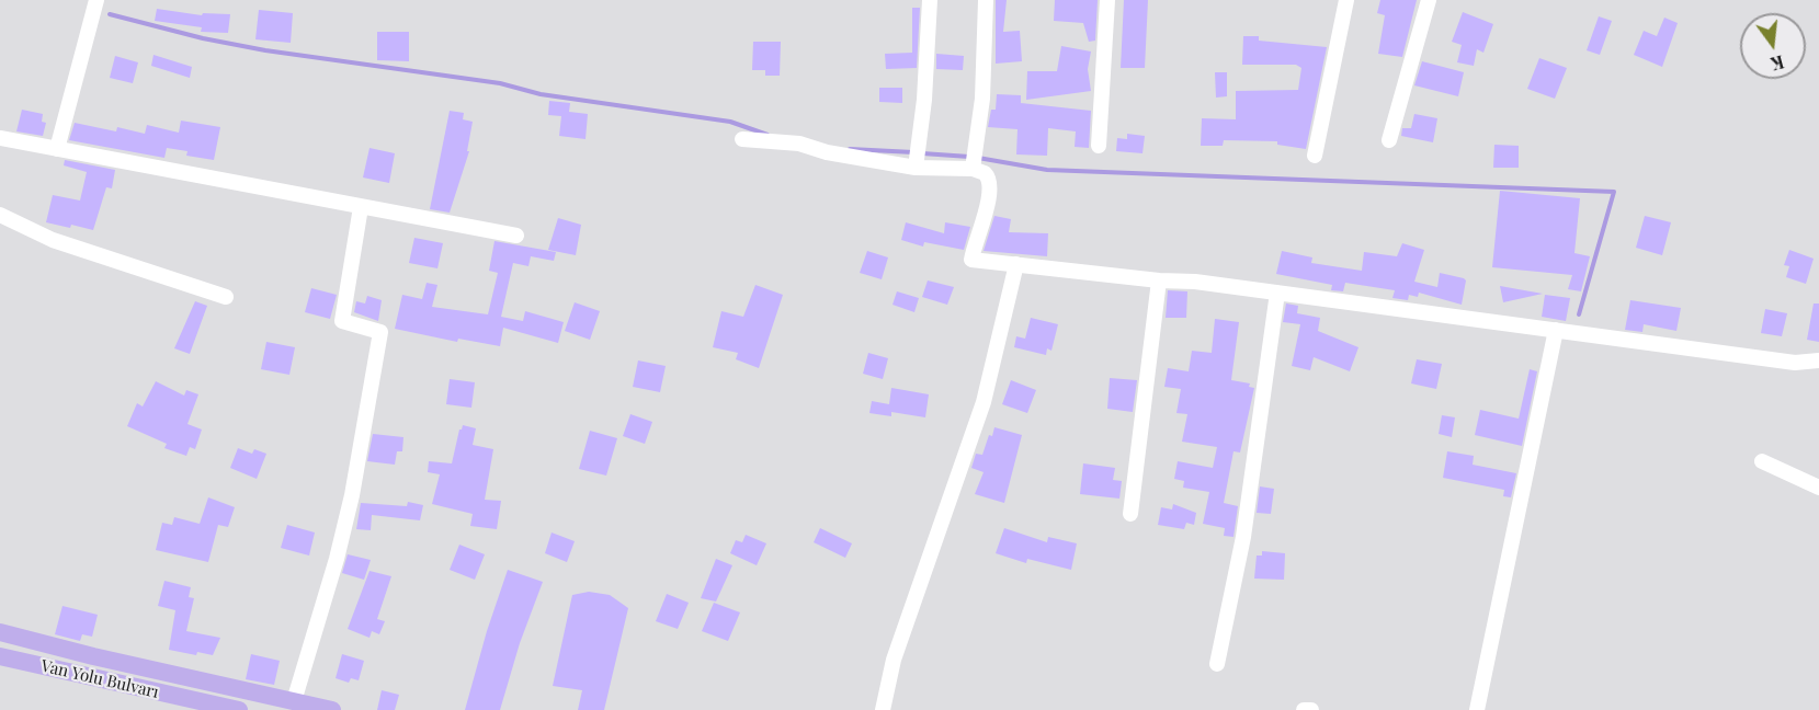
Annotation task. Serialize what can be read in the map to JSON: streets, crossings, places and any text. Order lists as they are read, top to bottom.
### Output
{
  "streets": {
    "main road": ["Van Yolu Bulvarı"]
  },
  "north": "bottom"
}
